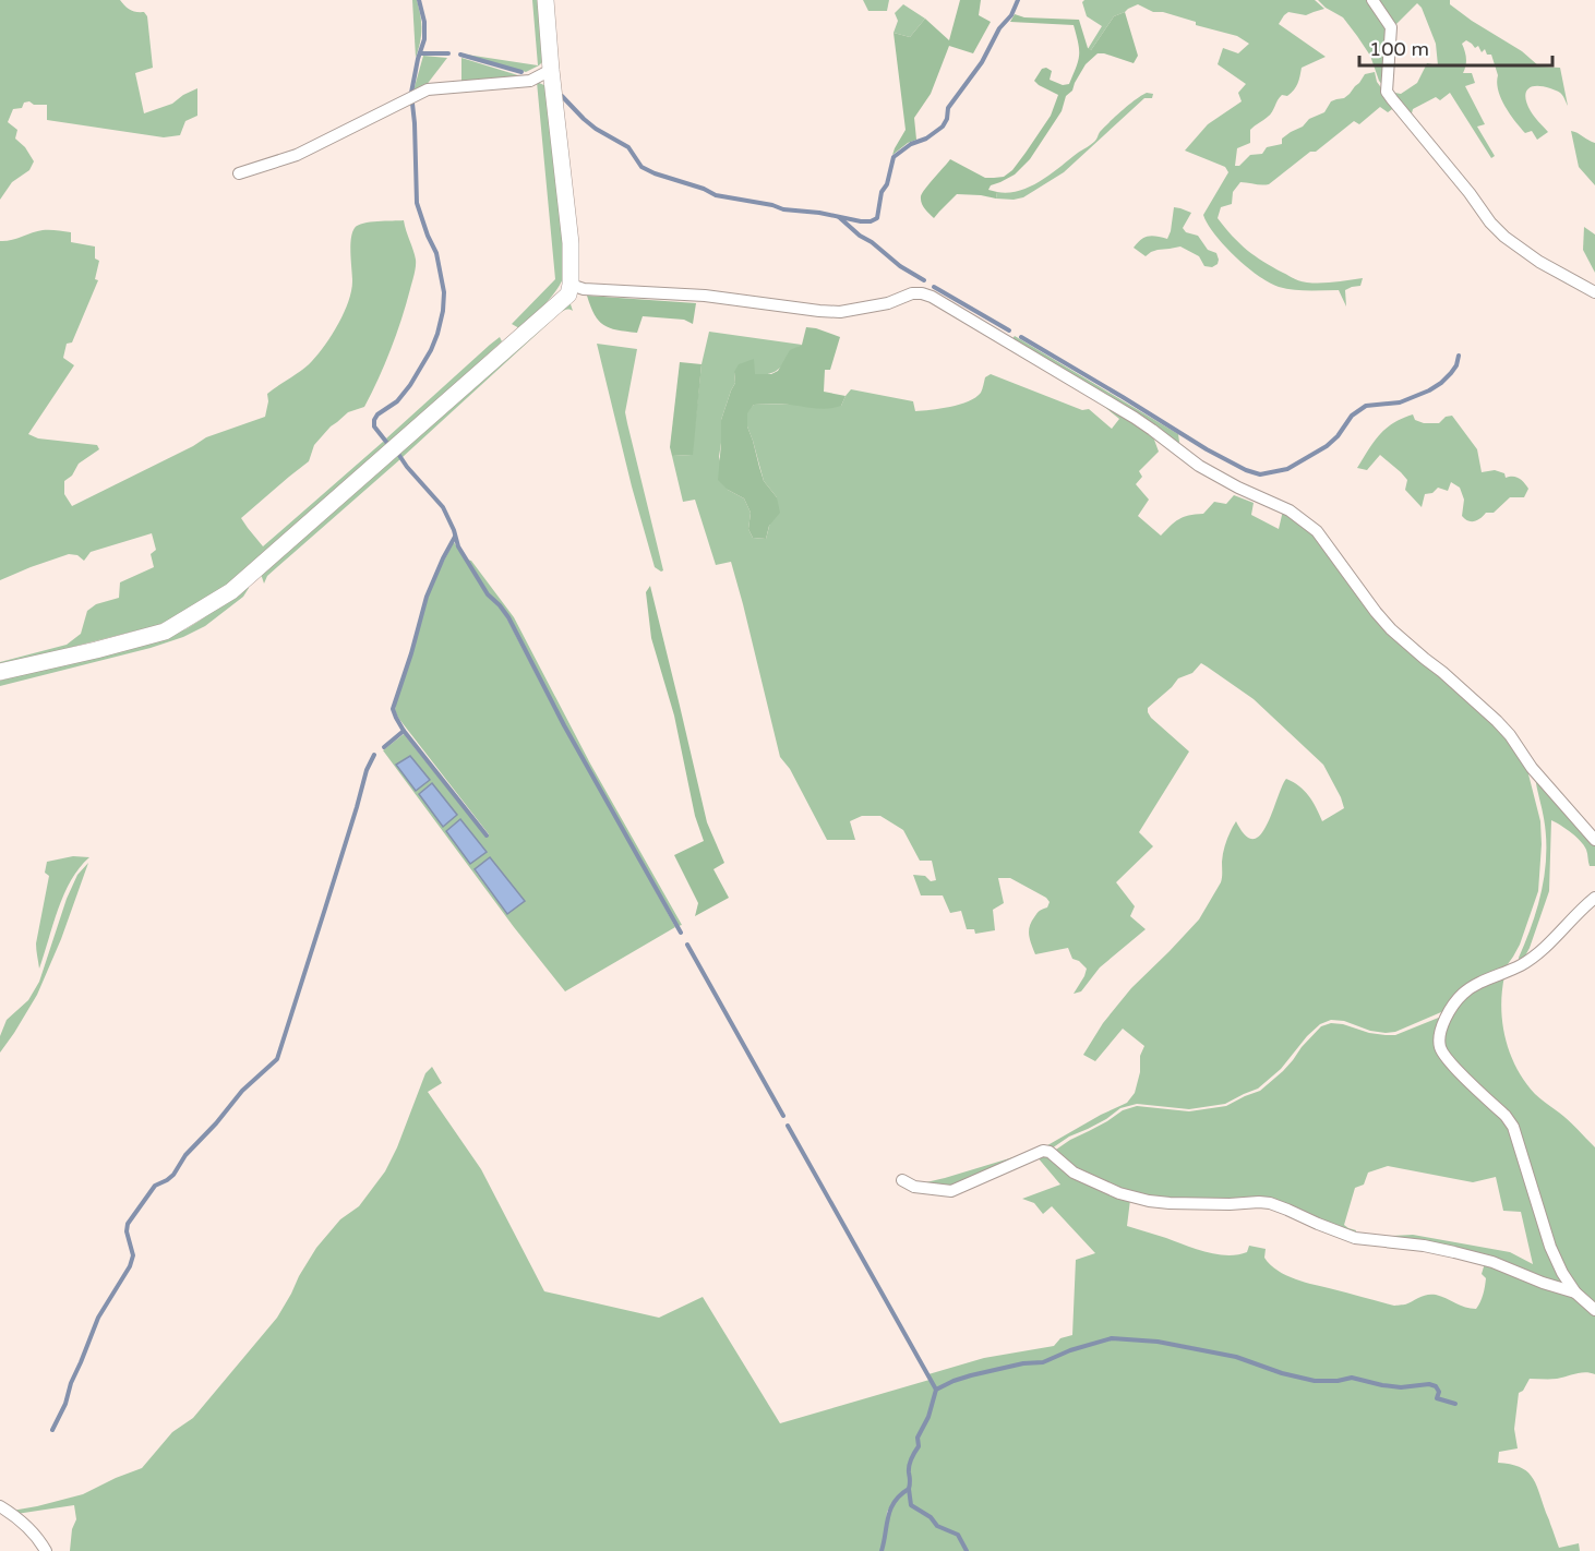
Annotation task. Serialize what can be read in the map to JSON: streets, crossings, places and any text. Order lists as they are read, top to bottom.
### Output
{
  "scale_bar": "100 m"
}
